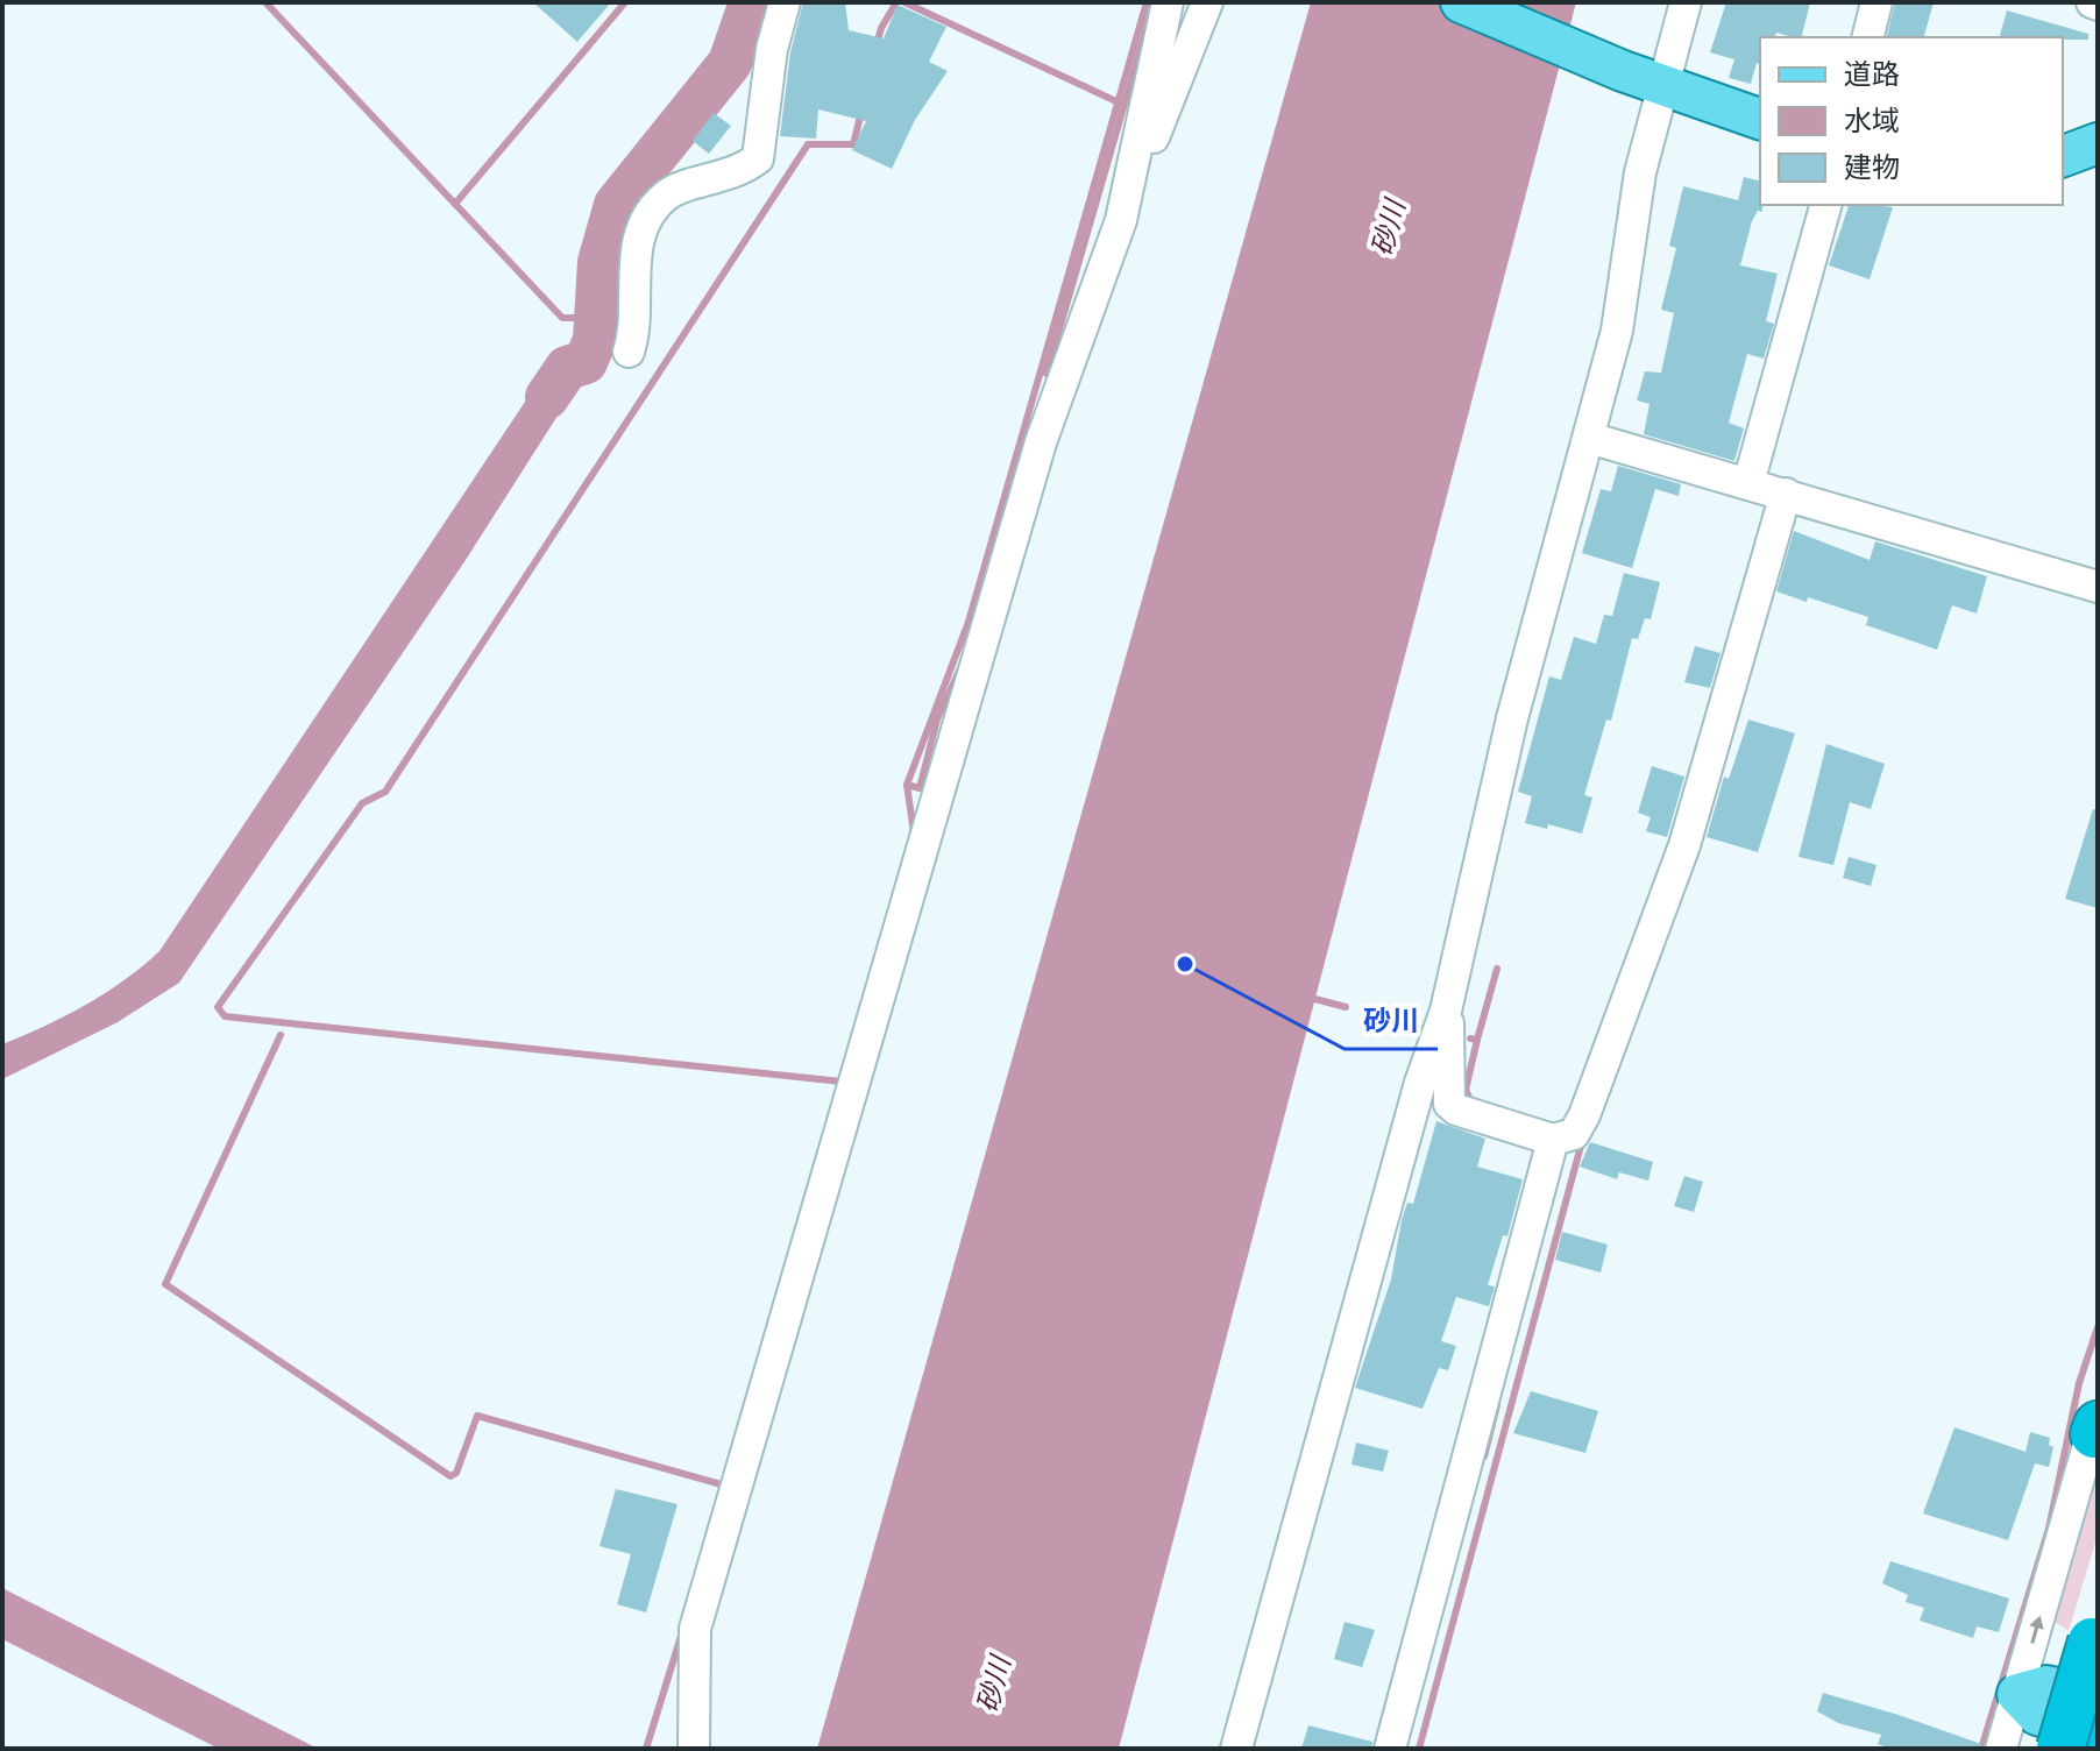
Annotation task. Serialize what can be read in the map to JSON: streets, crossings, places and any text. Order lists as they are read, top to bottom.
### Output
{
  "water": ["砂川"],
  "places": ["砂川"],
  "legend": ["道路", "水域", "建物"]
}
